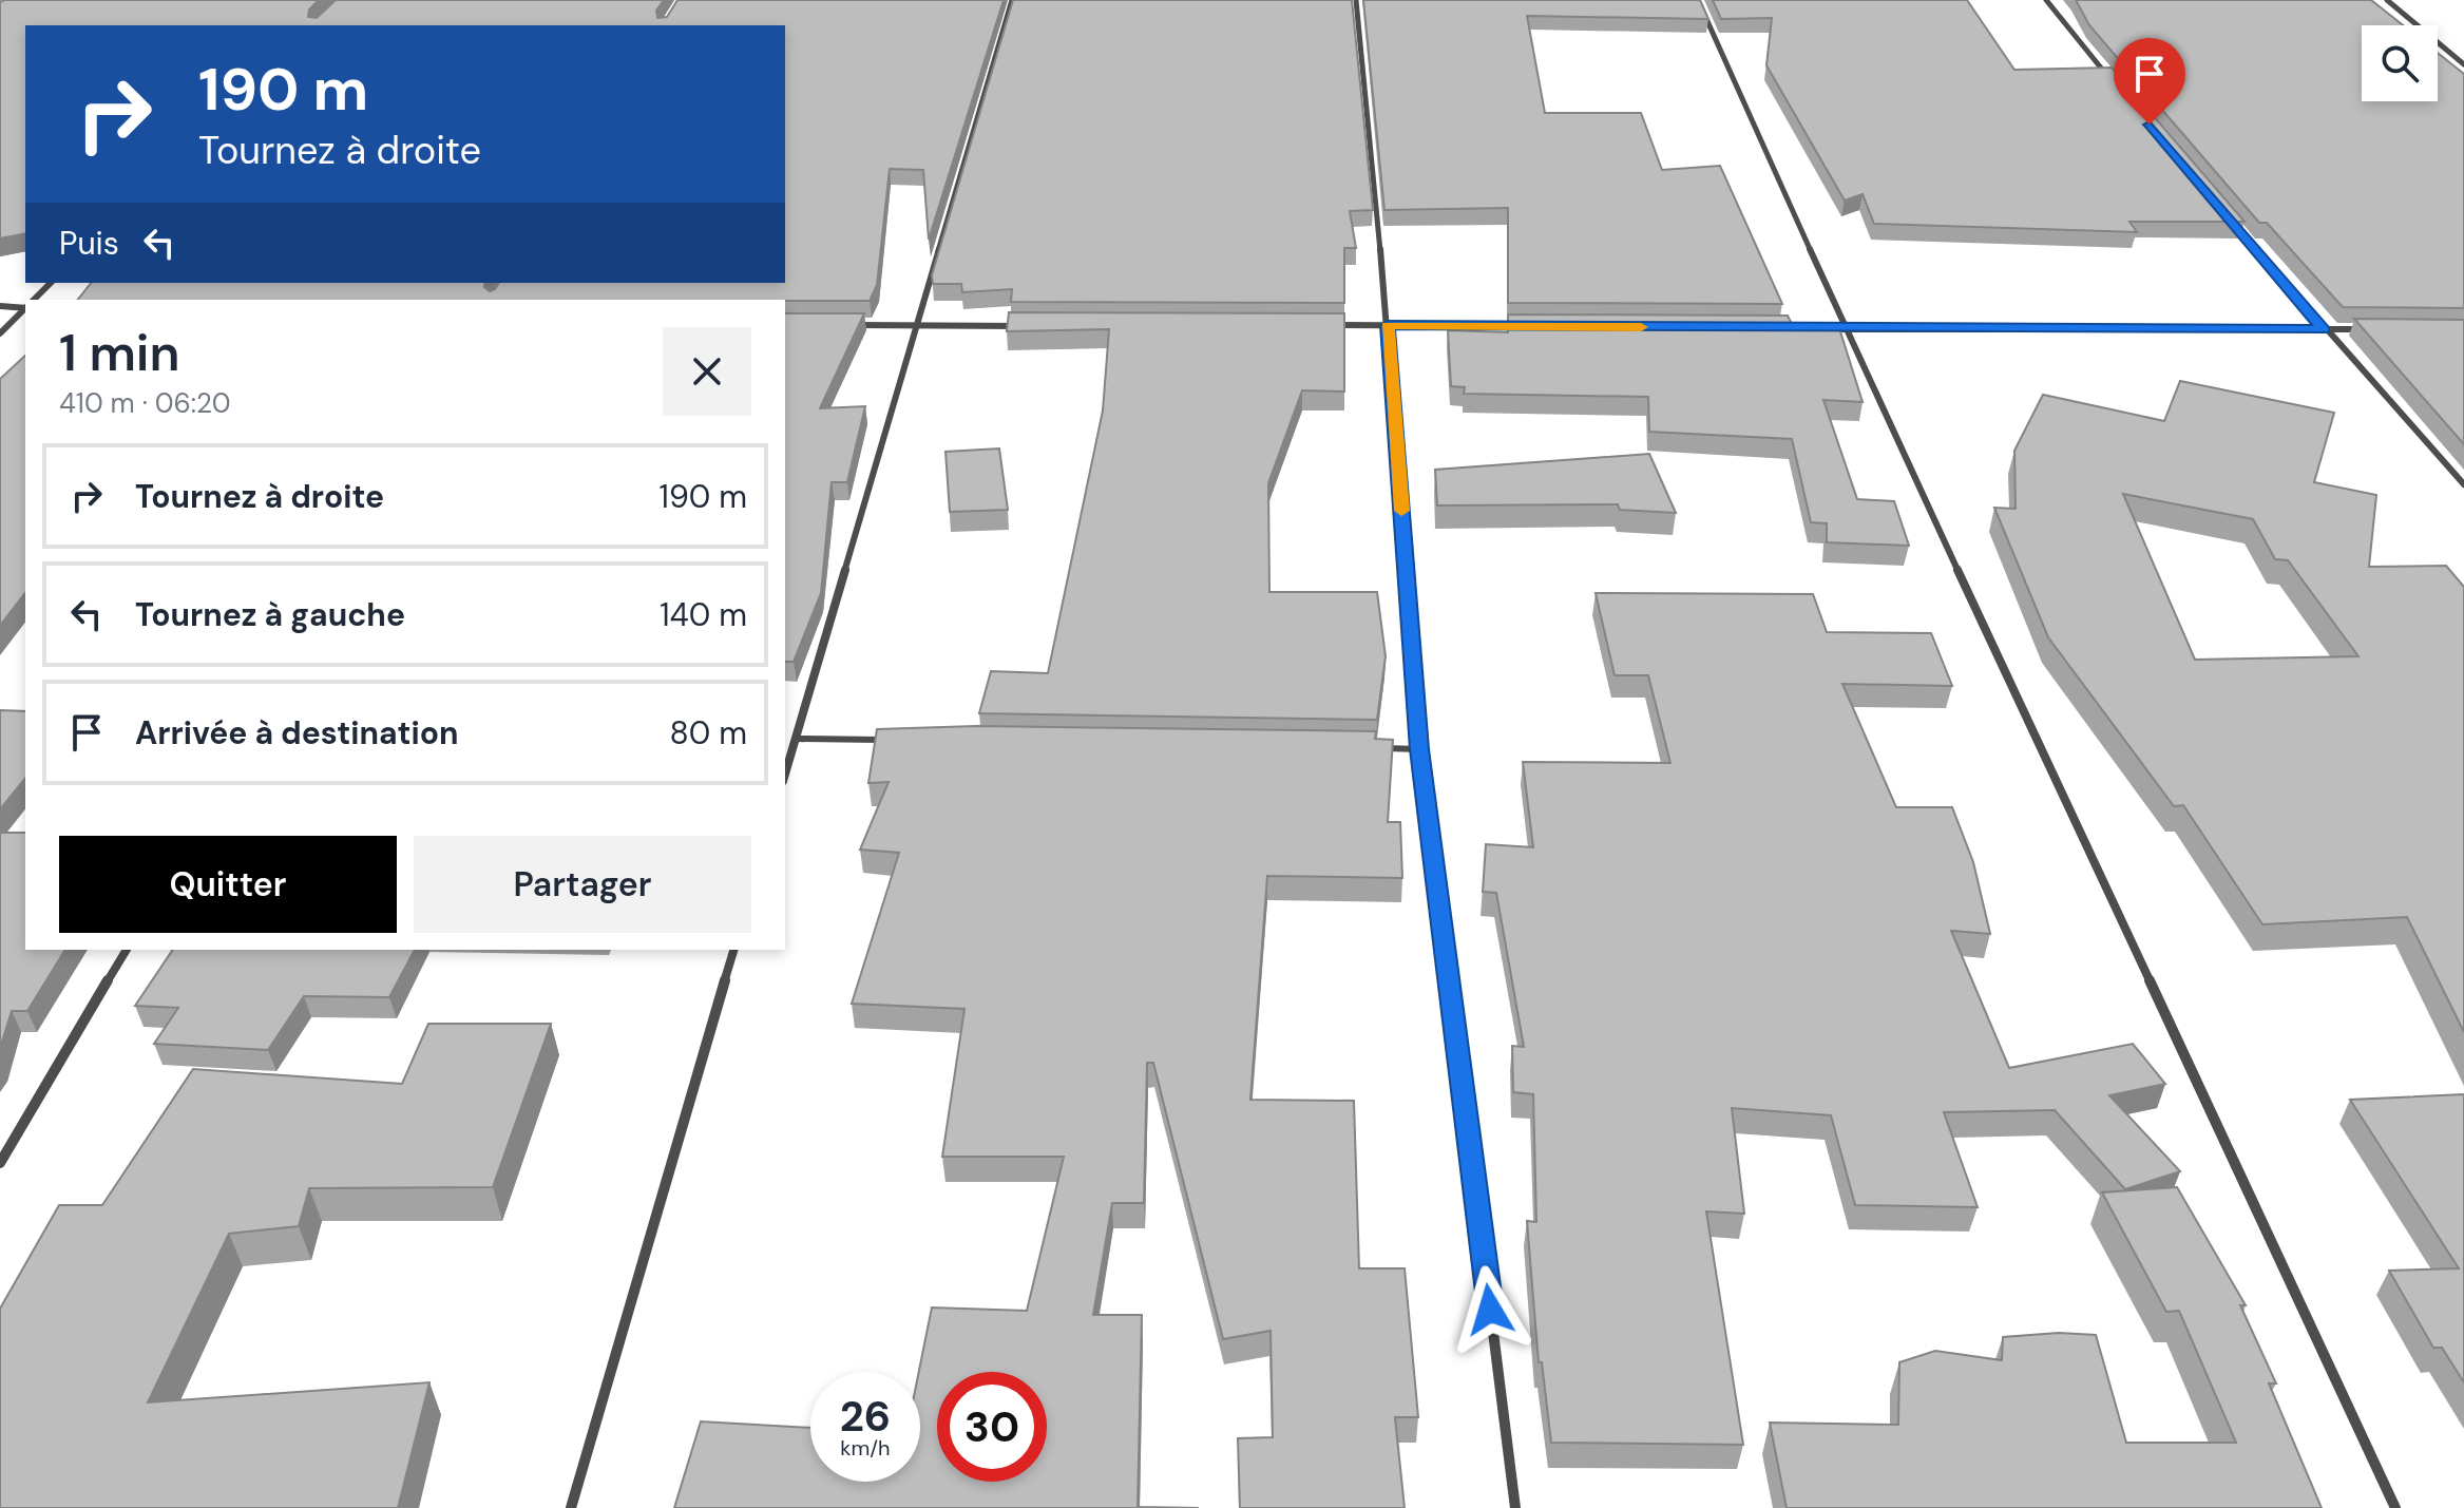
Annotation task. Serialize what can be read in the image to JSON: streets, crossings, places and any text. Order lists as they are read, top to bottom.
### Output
{
  "page": {
    "turn": ["190 m", "Tournez à droite"],
    "then": "Puis",
    "heading": ["1 min", "410 m · 06:20"],
    "list": [
      {
        "name": "Tournez à droite",
        "value": "190 m"
      },
      {
        "name": "Tournez à gauche",
        "value": "140 m"
      },
      {
        "name": "Arrivée à destination",
        "value": "80 m"
      }
    ],
    "buttons": ["Quitter", "Partager"],
    "speed": "26 km/h",
    "limit": "30"
  }
}
